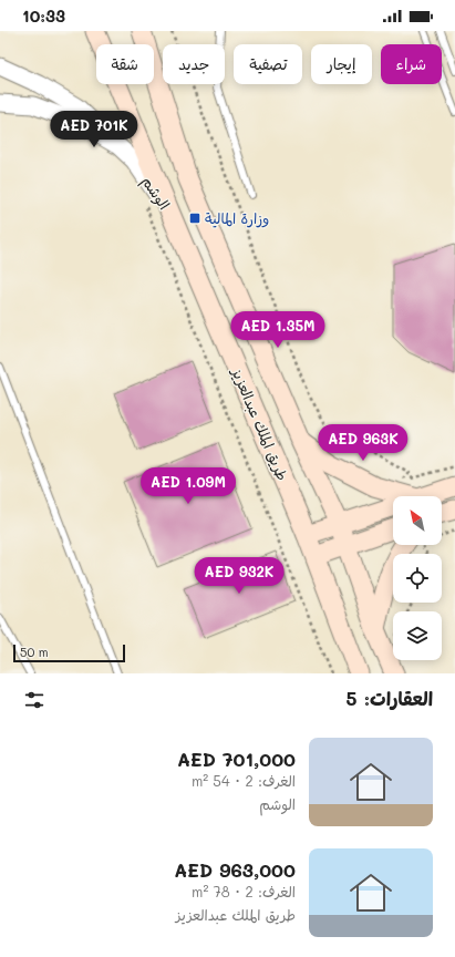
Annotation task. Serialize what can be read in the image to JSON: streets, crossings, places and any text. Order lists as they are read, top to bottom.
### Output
{
  "streets": {
    "main road": ["طريق الملك عبدالعزيز"],
    "street": ["الوشم"]
  },
  "crossings": [
    ["الوشم", "طريق الملك عبدالعزيز"]
  ],
  "places": {
    "transit": ["وزارة المالية"]
  },
  "scale_bar": "50 m",
  "north": "top left",
  "page": {
    "status": "10:33",
    "chip": [
      "شراء",
      "إيجار",
      "تصفية",
      "جديد",
      "شقة"
    ],
    "price": [
      "AED 701K",
      "AED 1.35M",
      "AED 963K",
      "AED 1.09M",
      "AED 932K"
    ],
    "scale": "50 m",
    "heading": "العقارات: 5",
    "list": [
      {
        "name": "AED 701,000",
        "note": "الغرف: 2 · 54 m² · الوشم"
      },
      {
        "name": "AED 963,000",
        "note": "الغرف: 2 · 78 m² · طريق الملك عبدالعزيز"
      }
    ]
  }
}
